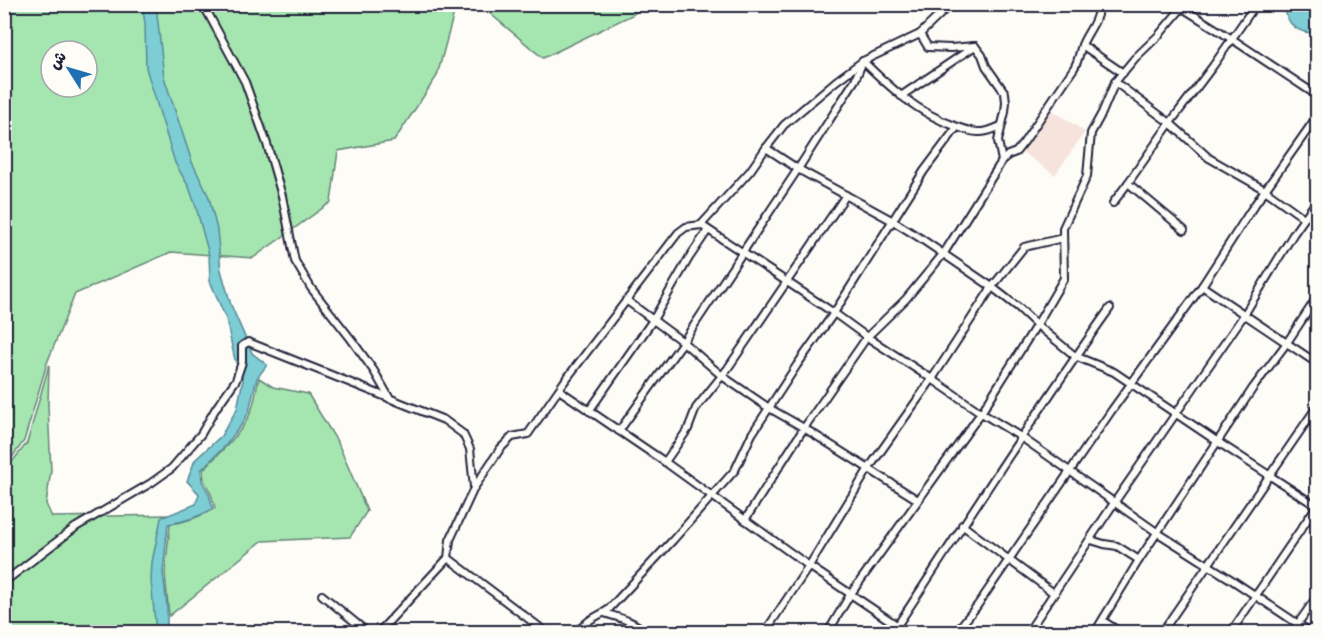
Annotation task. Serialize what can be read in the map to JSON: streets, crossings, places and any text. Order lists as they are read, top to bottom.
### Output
{
  "north": "top left"
}
